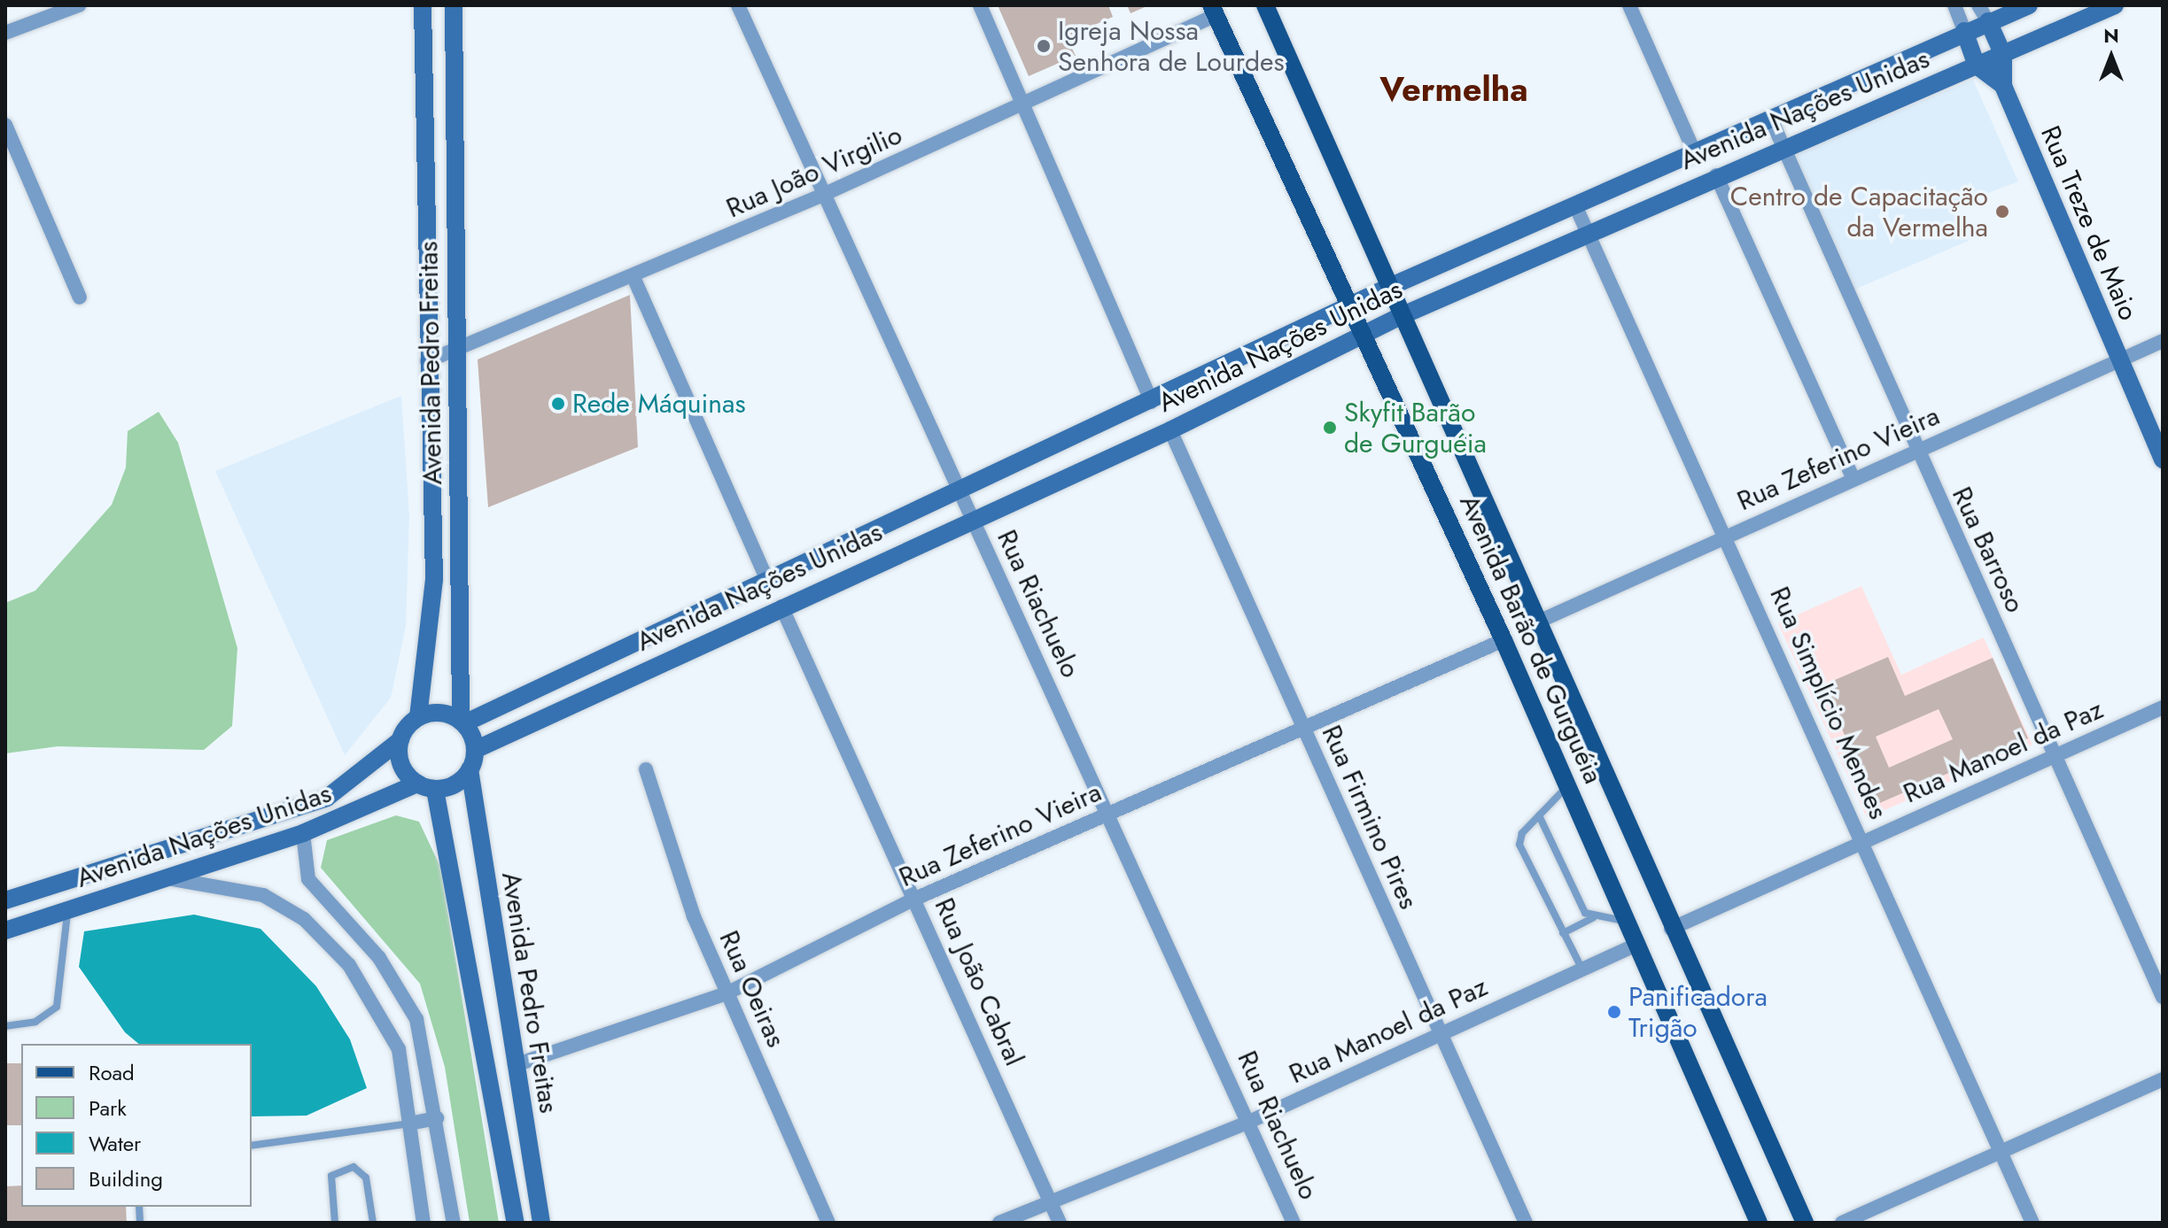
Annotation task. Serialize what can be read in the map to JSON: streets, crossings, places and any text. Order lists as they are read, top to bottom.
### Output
{
  "streets": {
    "main road": ["Avenida Barão de Gurguéia"],
    "street": [
      "Avenida Nações Unidas",
      "Rua João Virgilio",
      "Rua Treze de Maio",
      "Avenida Pedro Freitas",
      "Rua Zeferino Vieira",
      "Rua Barroso",
      "Rua Riachuelo",
      "Rua Simplício Mendes",
      "Rua Manoel da Paz",
      "Rua Firmino Pires",
      "Rua João Cabral",
      "Rua Oeiras"
    ]
  },
  "crossings": [
    ["Avenida Nações Unidas", "Rua Treze de Maio"],
    ["Avenida Nações Unidas", "Avenida Pedro Freitas"],
    ["Avenida Nações Unidas", "Rua Barroso"],
    ["Avenida Nações Unidas", "Rua Riachuelo"],
    ["Avenida Nações Unidas", "Avenida Barão de Gurguéia"],
    ["Avenida Nações Unidas", "Rua Simplício Mendes"],
    ["Avenida Nações Unidas", "Rua Firmino Pires"],
    ["Avenida Nações Unidas", "Rua João Cabral"],
    ["Rua João Virgilio", "Avenida Pedro Freitas"],
    ["Rua João Virgilio", "Rua Riachuelo"],
    ["Rua João Virgilio", "Avenida Barão de Gurguéia"],
    ["Rua Treze de Maio", "Rua Zeferino Vieira"],
    ["Avenida Pedro Freitas", "Rua Zeferino Vieira"],
    ["Rua Zeferino Vieira", "Rua Barroso"],
    ["Rua Zeferino Vieira", "Rua Riachuelo"],
    ["Rua Zeferino Vieira", "Avenida Barão de Gurguéia"],
    ["Rua Zeferino Vieira", "Rua Simplício Mendes"],
    ["Rua Zeferino Vieira", "Rua Firmino Pires"],
    ["Rua Zeferino Vieira", "Rua João Cabral"],
    ["Rua Zeferino Vieira", "Rua Oeiras"],
    ["Rua Barroso", "Rua Manoel da Paz"],
    ["Rua Riachuelo", "Rua Manoel da Paz"],
    ["Avenida Barão de Gurguéia", "Rua Manoel da Paz"],
    ["Rua Simplício Mendes", "Rua Manoel da Paz"],
    ["Rua Manoel da Paz", "Rua Firmino Pires"],
    ["Rua Manoel da Paz", "Rua João Cabral"]
  ],
  "districts": ["Vermelha"],
  "places": [
    "Igreja Nossa Senhora de Lourdes",
    "Centro de Capacitação da Vermelha",
    "Rede Máquinas",
    "Skyfit Barão de Gurguéia",
    "Panificadora Trigão"
  ],
  "legend": [
    "Road",
    "Park",
    "Water",
    "Building"
  ],
  "north": "top"
}
